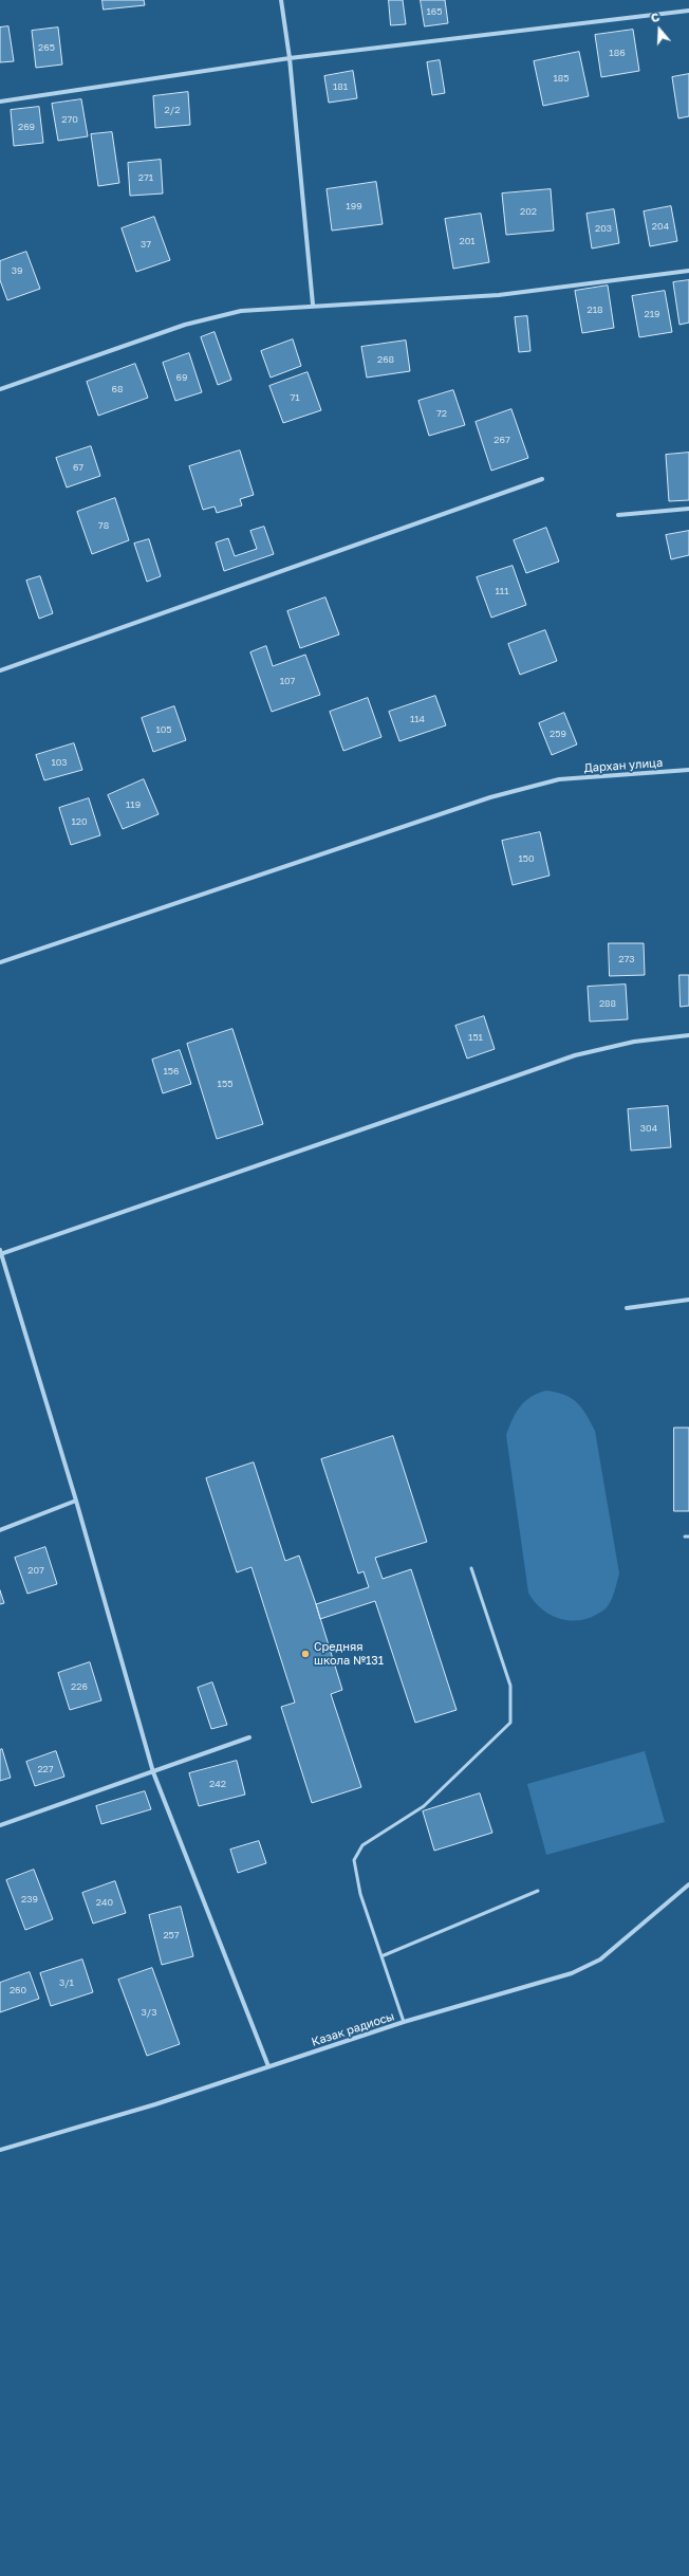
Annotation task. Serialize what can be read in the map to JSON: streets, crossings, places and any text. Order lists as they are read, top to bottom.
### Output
{
  "streets": {
    "street": ["Дархан улица", "Казак радиосы"]
  },
  "places": ["Средняя школа №131"],
  "house_numbers": [
    "165",
    "265",
    "186",
    "185",
    "181",
    "2/2",
    "270",
    "269",
    "271",
    "199",
    "202",
    "204",
    "203",
    "201",
    "37",
    "39",
    "218",
    "219",
    "268",
    "69",
    "68",
    "71",
    "72",
    "267",
    "67",
    "78",
    "111",
    "107",
    "114",
    "105",
    "259",
    "103",
    "119",
    "120",
    "150",
    "273",
    "288",
    "151",
    "156",
    "155",
    "304",
    "207",
    "226",
    "227",
    "242",
    "239",
    "240",
    "257",
    "3/1",
    "260",
    "3/3"
  ],
  "north": "top"
}
